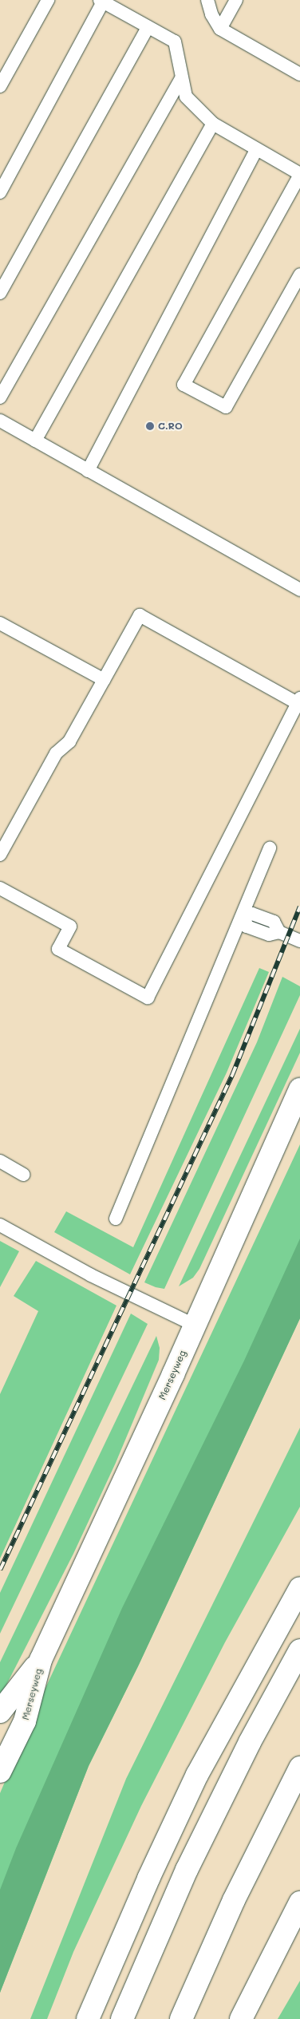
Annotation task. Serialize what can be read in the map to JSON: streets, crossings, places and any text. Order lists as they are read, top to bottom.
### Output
{
  "streets": {
    "main road": ["Merseyweg"]
  },
  "places": ["C.RO"]
}
